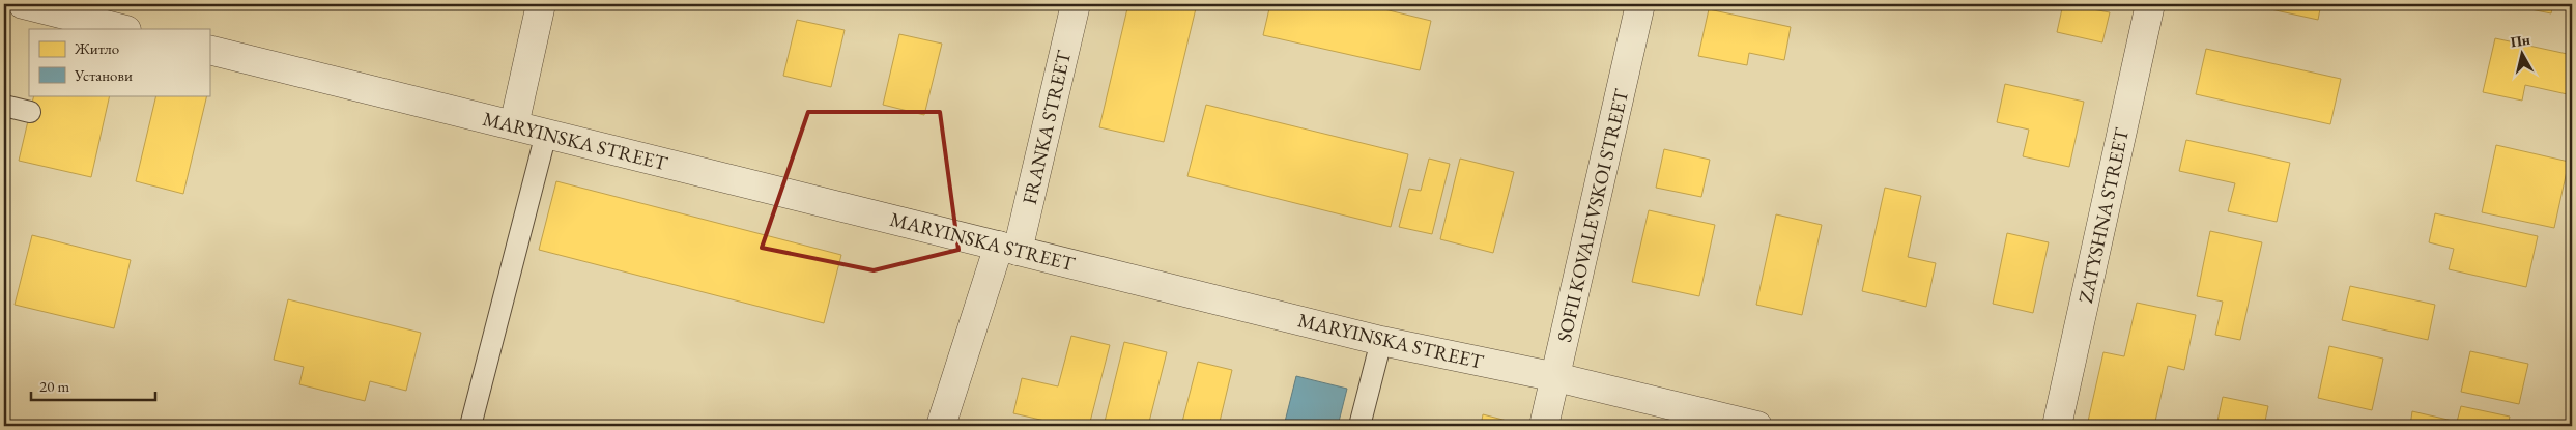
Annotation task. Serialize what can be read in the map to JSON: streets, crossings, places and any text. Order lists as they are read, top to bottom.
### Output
{
  "streets": {
    "street": [
      "FRANKA STREET",
      "MARYINSKA STREET",
      "SOFII KOVALEVSKOI STREET",
      "ZATYSHNA STREET"
    ]
  },
  "crossings": [
    ["FRANKA STREET", "MARYINSKA STREET"],
    ["MARYINSKA STREET", "SOFII KOVALEVSKOI STREET"]
  ],
  "legend": ["Житло", "Установи"],
  "scale_bar": "20 m",
  "north": "top"
}
